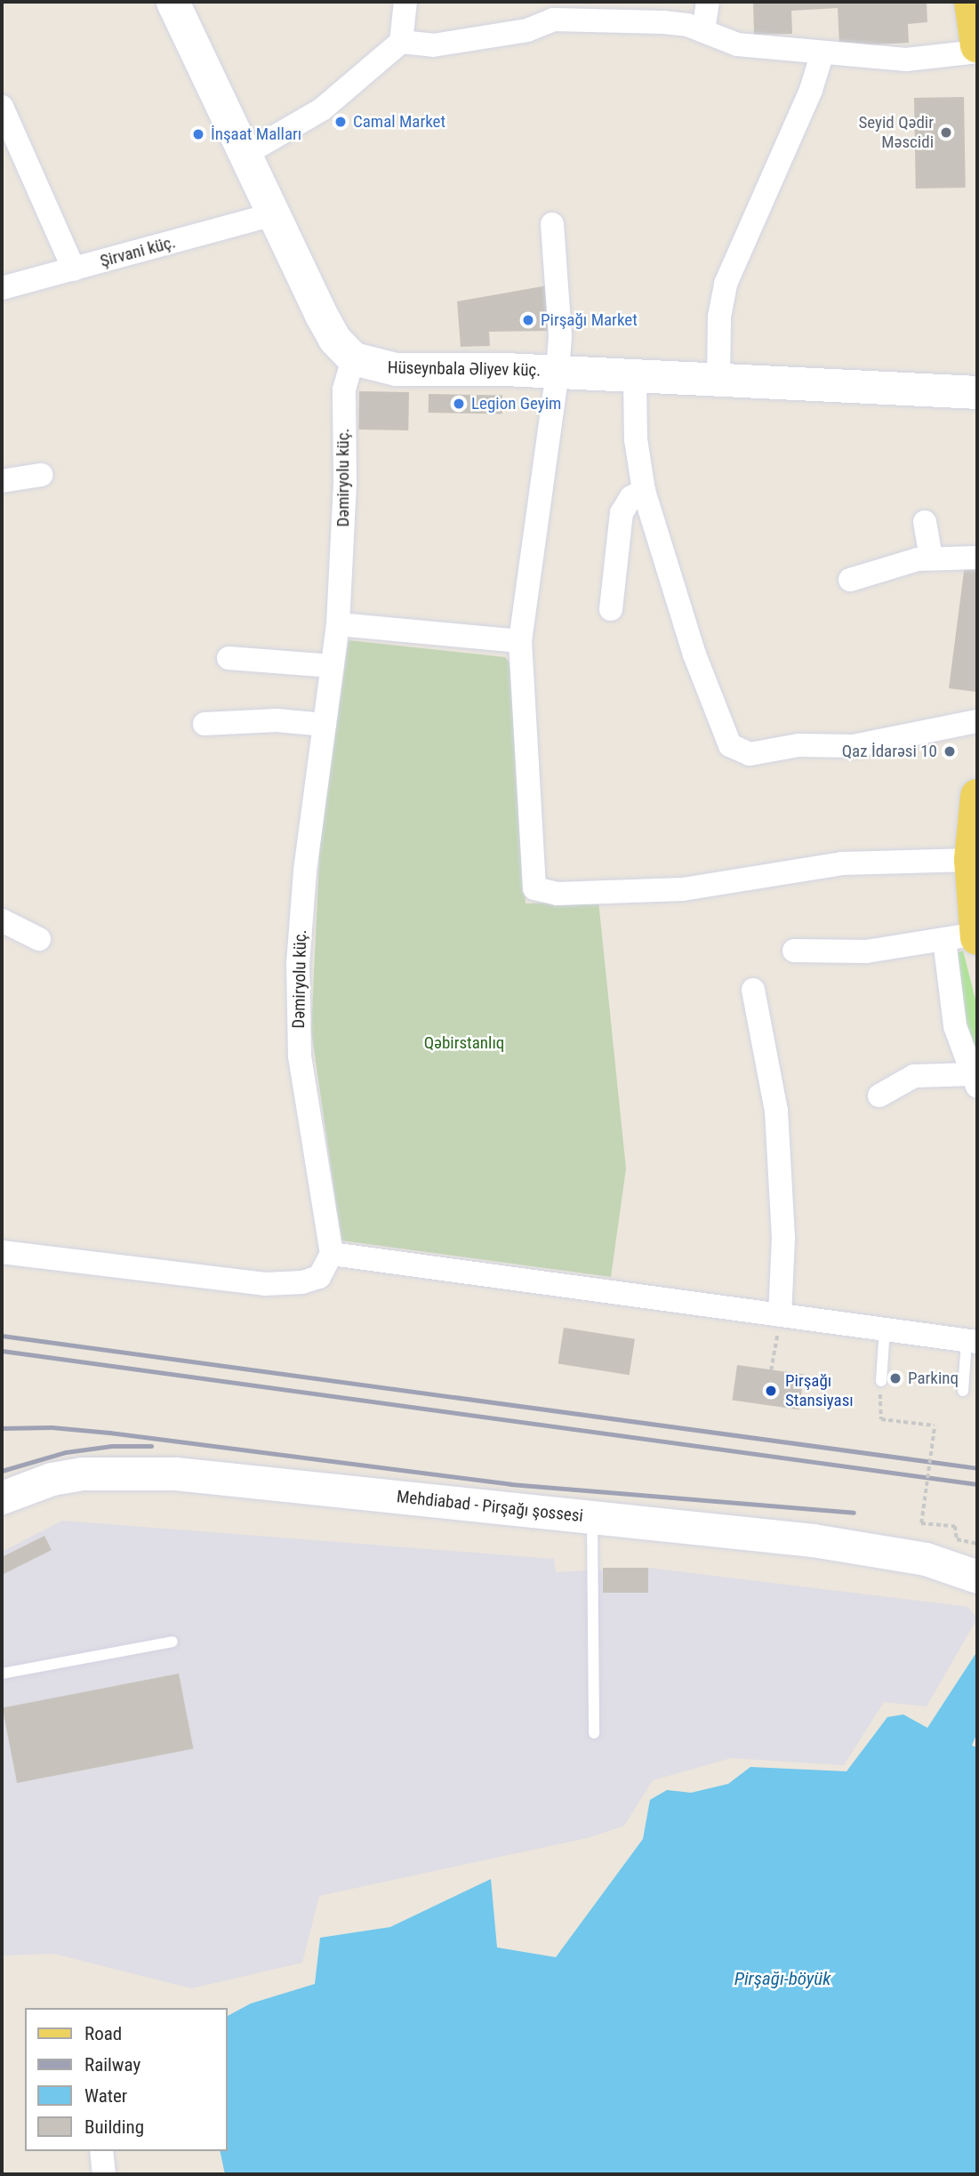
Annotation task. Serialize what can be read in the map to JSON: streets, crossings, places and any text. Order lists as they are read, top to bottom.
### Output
{
  "streets": {
    "street": [
      "Şirvani küç.",
      "Hüseynbala Əliyev küç.",
      "Dəmiryolu küç.",
      "Mehdiabad - Pirşağı şossesi"
    ]
  },
  "crossings": [
    ["Hüseynbala Əliyev küç.", "Dəmiryolu küç."]
  ],
  "water": ["Pirşağı-böyük"],
  "parks": ["Qəbirstanlıq"],
  "places": [
    "Camal Market",
    "Seyid Qədir Məscidi",
    "İnşaat Malları",
    "Pirşağı Market",
    "Legion Geyim",
    "Qaz İdarəsi 10",
    "Parkinq",
    "Pirşağı Stansiyası"
  ],
  "legend": [
    "Road",
    "Railway",
    "Water",
    "Building"
  ]
}
